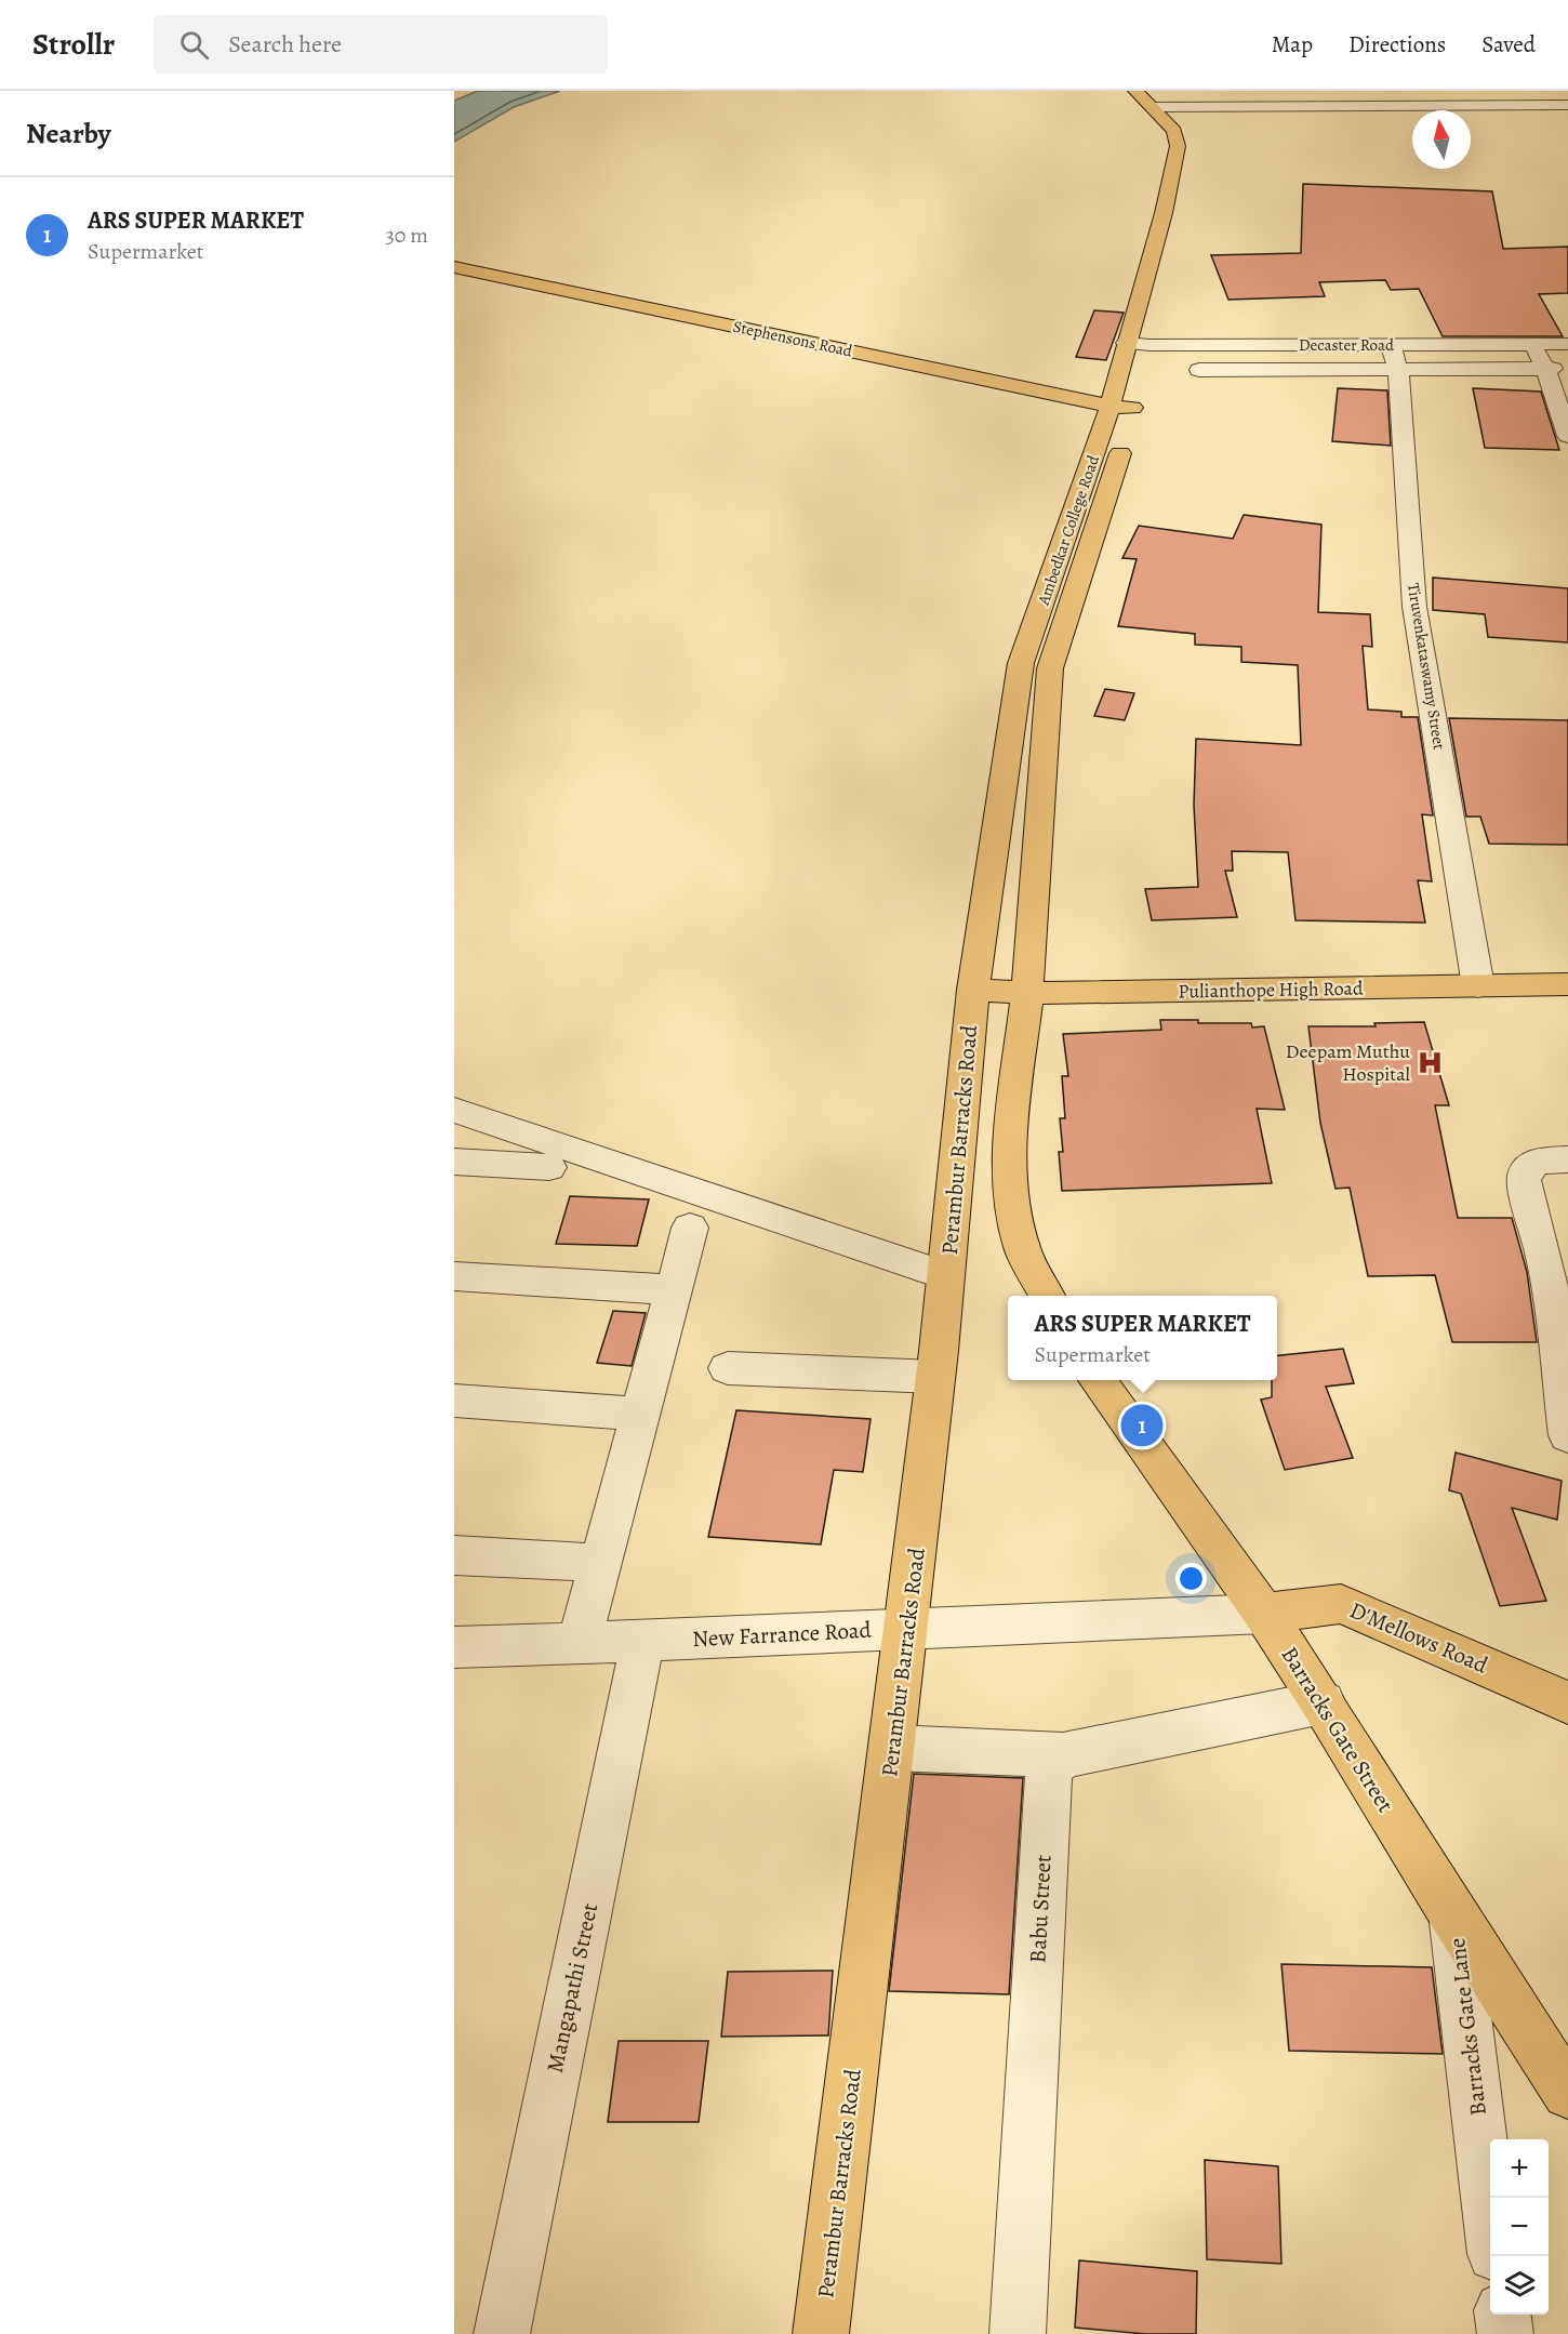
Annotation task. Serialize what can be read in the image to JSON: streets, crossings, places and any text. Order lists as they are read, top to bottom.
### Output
{
  "streets": {
    "main road": [
      "Stephensons Road",
      "Ambedkar College Road",
      "Pulianthope High Road",
      "Perambur Barracks Road",
      "D'Mellows Road",
      "Barracks Gate Street"
    ],
    "street": [
      "Decaster Road",
      "Tiruvenkataswamy Street",
      "New Farrance Road",
      "Babu Street",
      "Mangapathi Street",
      "Barracks Gate Lane"
    ]
  },
  "crossings": [
    ["Stephensons Road", "Ambedkar College Road"],
    ["Decaster Road", "Ambedkar College Road"],
    ["Decaster Road", "Tiruvenkataswamy Street"],
    ["Ambedkar College Road", "Pulianthope High Road"],
    ["Ambedkar College Road", "Perambur Barracks Road"],
    ["Tiruvenkataswamy Street", "Pulianthope High Road"],
    ["Pulianthope High Road", "Perambur Barracks Road"],
    ["Perambur Barracks Road", "New Farrance Road"],
    ["New Farrance Road", "D'Mellows Road"],
    ["New Farrance Road", "Barracks Gate Street"],
    ["New Farrance Road", "Mangapathi Street"],
    ["D'Mellows Road", "Barracks Gate Street"],
    ["Barracks Gate Street", "Barracks Gate Lane"]
  ],
  "places": {
    "hospital": ["Deepam Muthu Hospital"]
  },
  "north": "top",
  "page": {
    "header": "Strollr",
    "search": "Search here",
    "nav": ["Map", "Directions", "Saved"],
    "heading": "Nearby",
    "list": [
      {
        "mark": "1",
        "name": "ARS SUPER MARKET",
        "note": "Supermarket",
        "value": "30 m"
      }
    ],
    "popup": ["ARS SUPER MARKET", "Supermarket"],
    "pins": "1",
    "map_buttons": ["+", "−"]
  }
}
